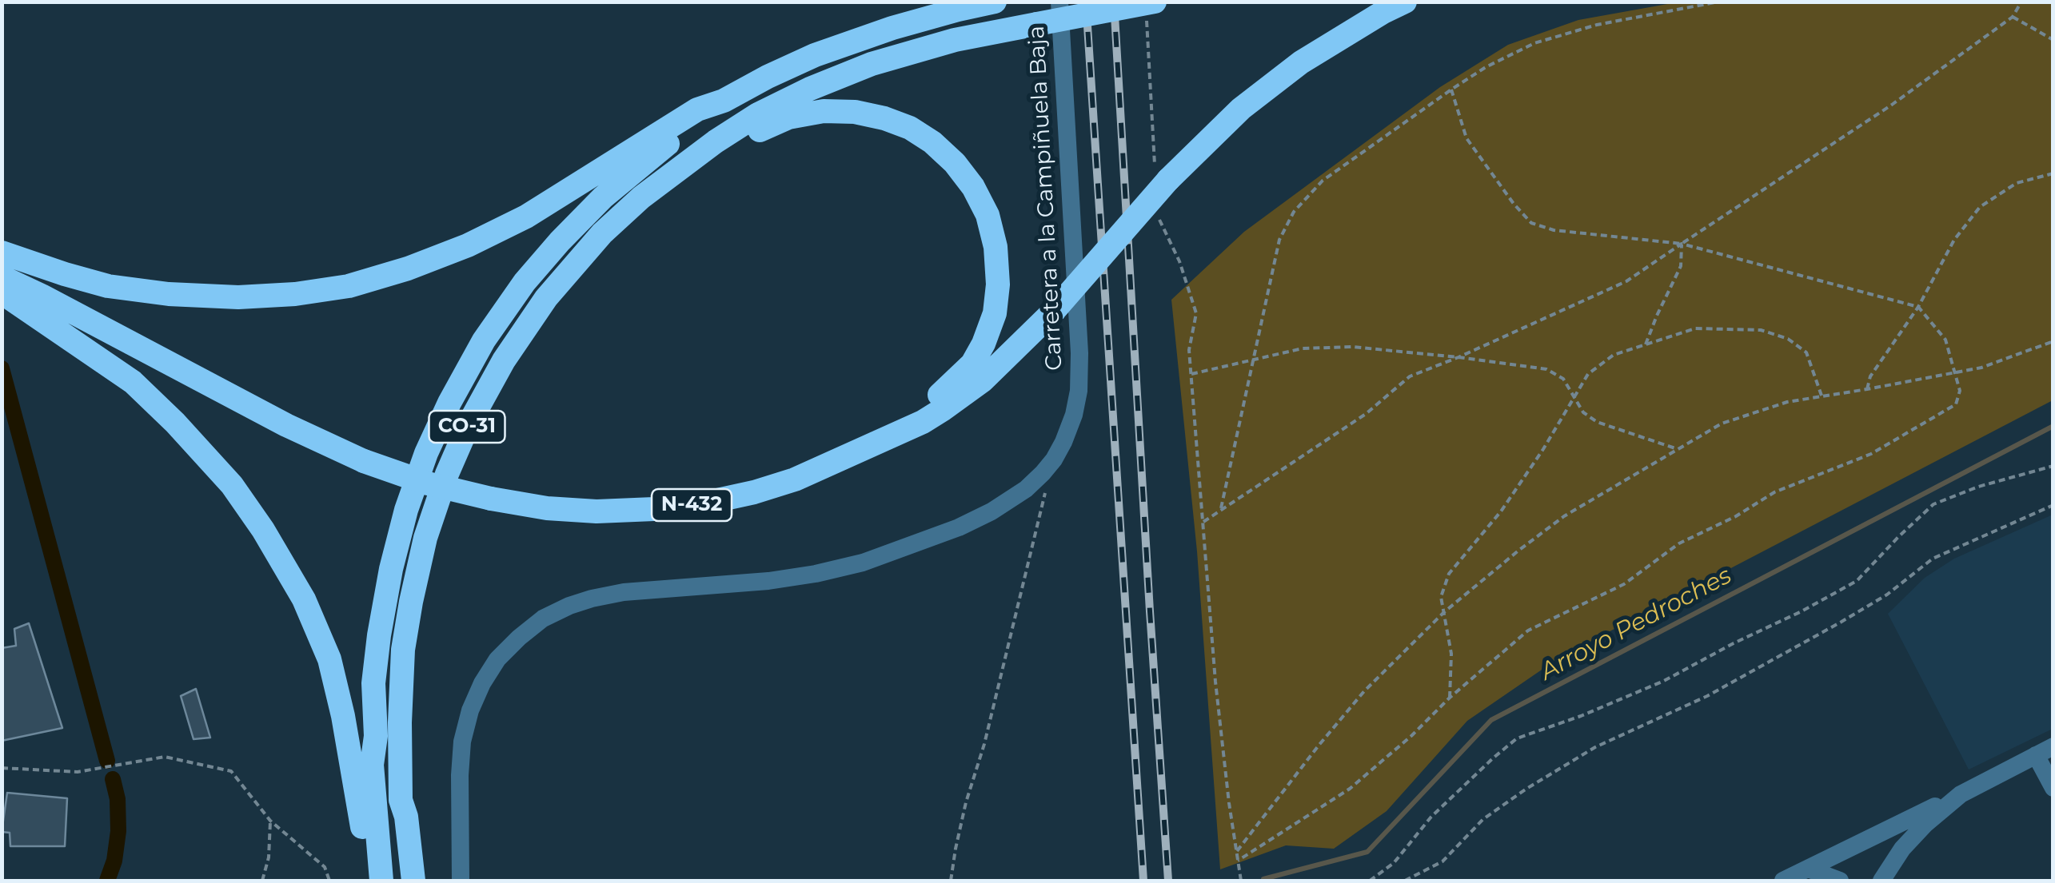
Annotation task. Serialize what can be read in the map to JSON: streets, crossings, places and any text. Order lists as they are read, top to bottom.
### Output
{
  "streets": {
    "highway": ["CO-31", "N-432"],
    "street": ["Carretera a la Campiñuela Baja"]
  },
  "water": ["Arroyo Pedroches"]
}
